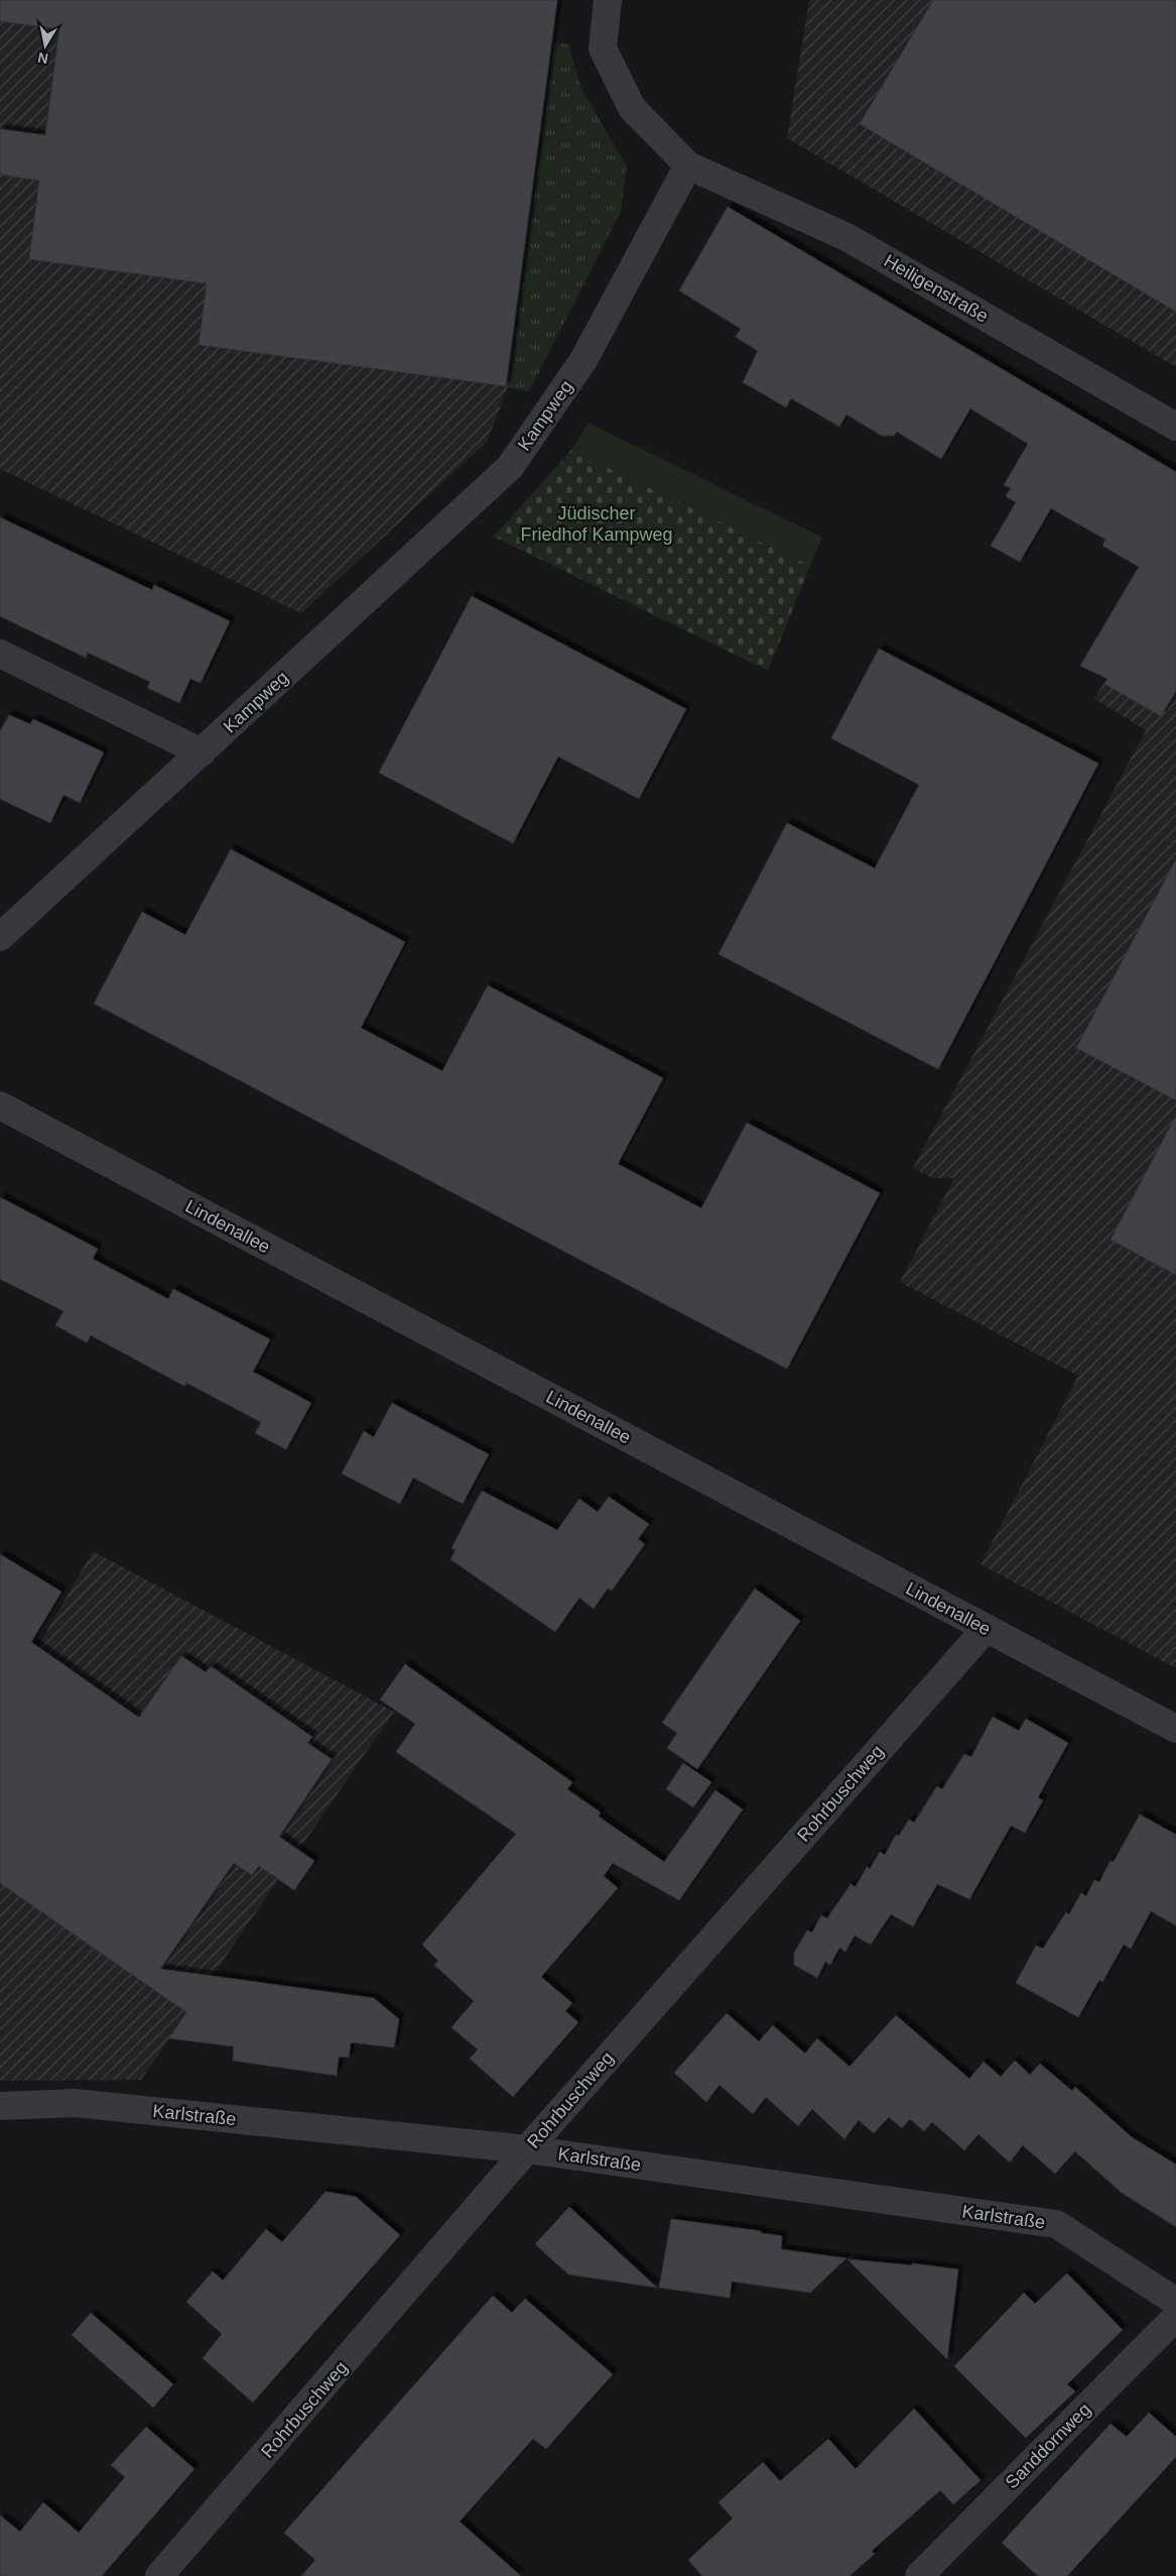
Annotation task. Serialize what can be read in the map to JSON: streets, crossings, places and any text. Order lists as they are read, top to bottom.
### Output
{
  "streets": {
    "street": [
      "Heiligenstraße",
      "Kampweg",
      "Lindenallee",
      "Rohrbuschweg",
      "Karlstraße",
      "Sanddornweg"
    ]
  },
  "crossings": [
    ["Heiligenstraße", "Kampweg"],
    ["Lindenallee", "Rohrbuschweg"],
    ["Rohrbuschweg", "Karlstraße"]
  ],
  "parks": ["Jüdischer Friedhof Kampweg"],
  "north": "bottom"
}
